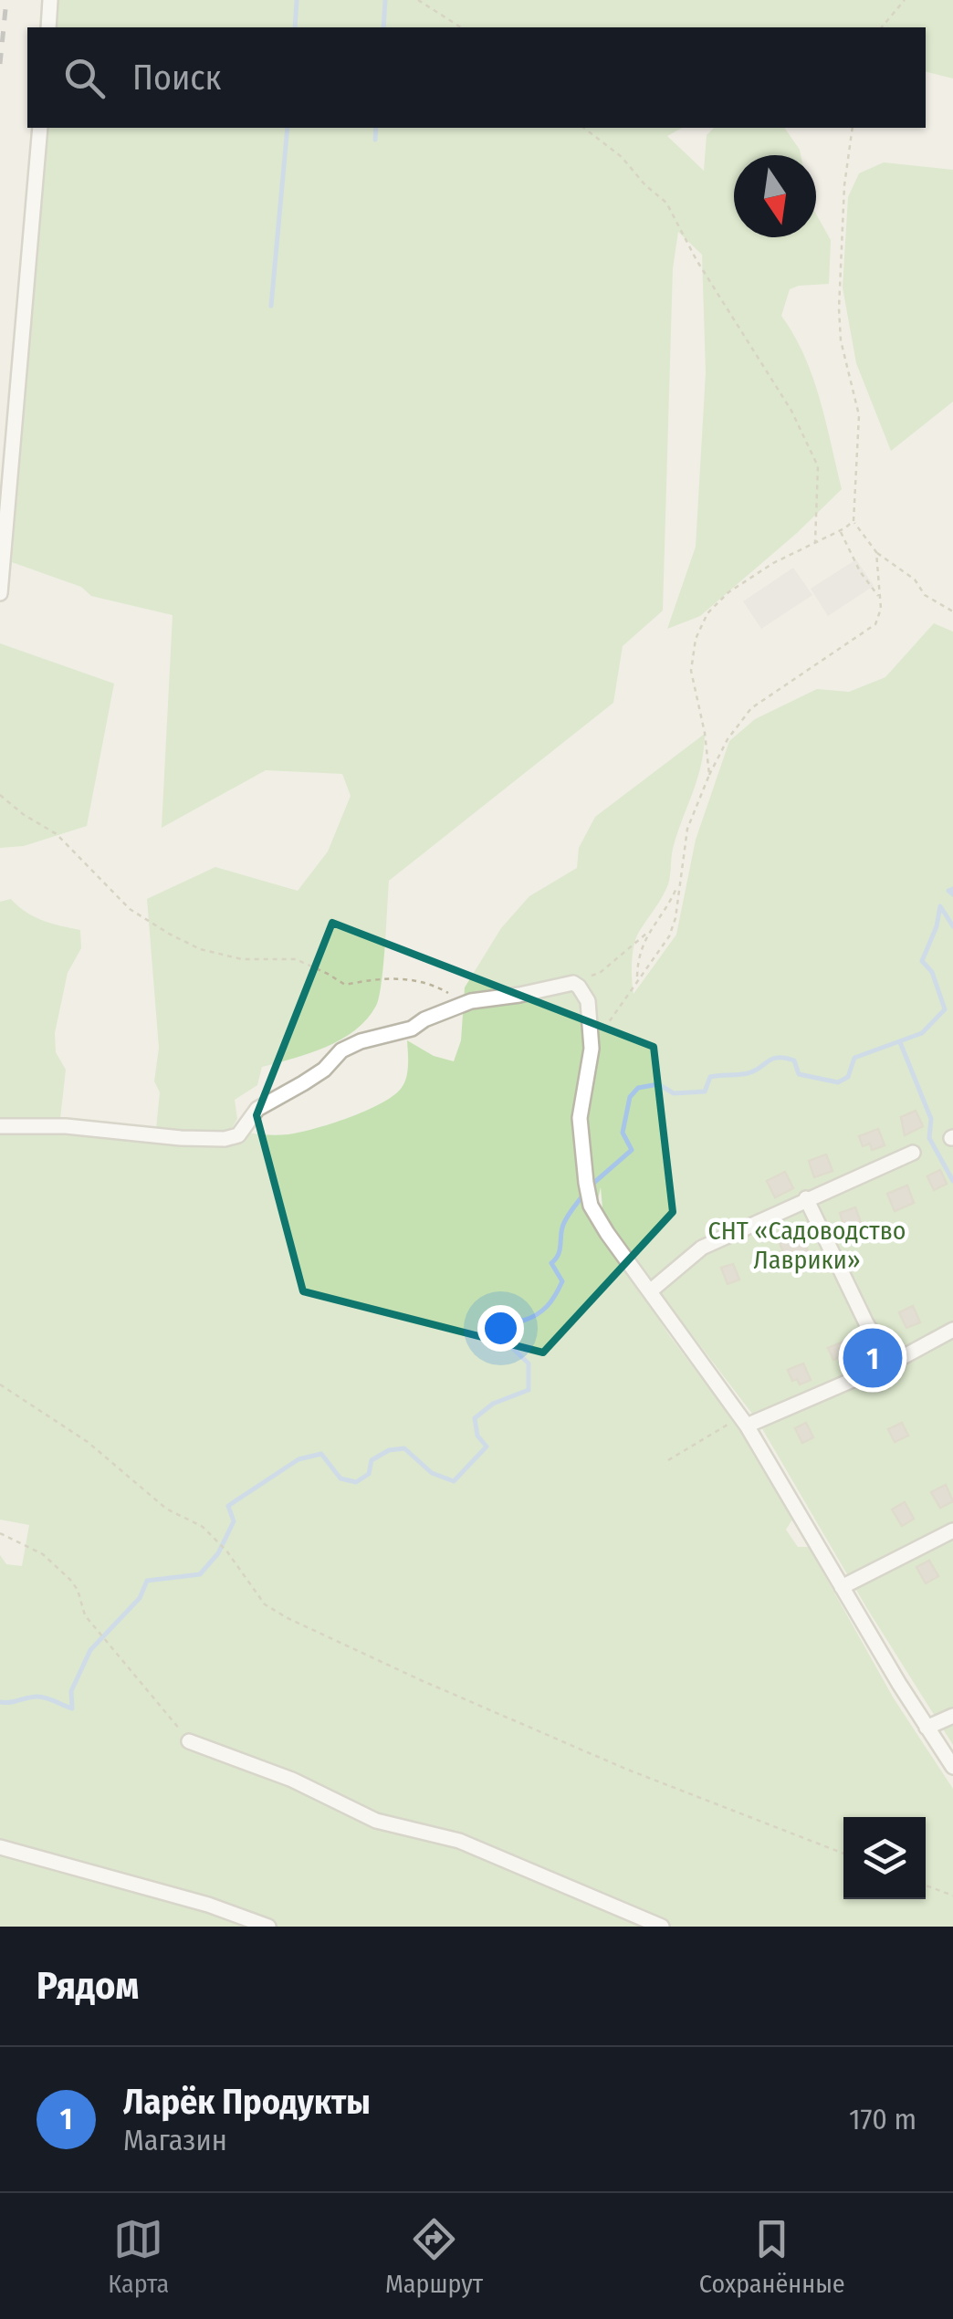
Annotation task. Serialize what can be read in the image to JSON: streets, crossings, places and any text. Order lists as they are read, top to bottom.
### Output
{
  "parks": ["СНТ «Садоводство Лаврики»"],
  "north": "bottom",
  "page": {
    "search": "Поиск",
    "pins": "1",
    "heading": "Рядом",
    "list": [
      {
        "mark": "1",
        "name": "Ларёк Продукты",
        "note": "Магазин",
        "value": "170 m"
      }
    ],
    "nav": ["Карта", "Маршрут", "Сохранённые"]
  }
}
